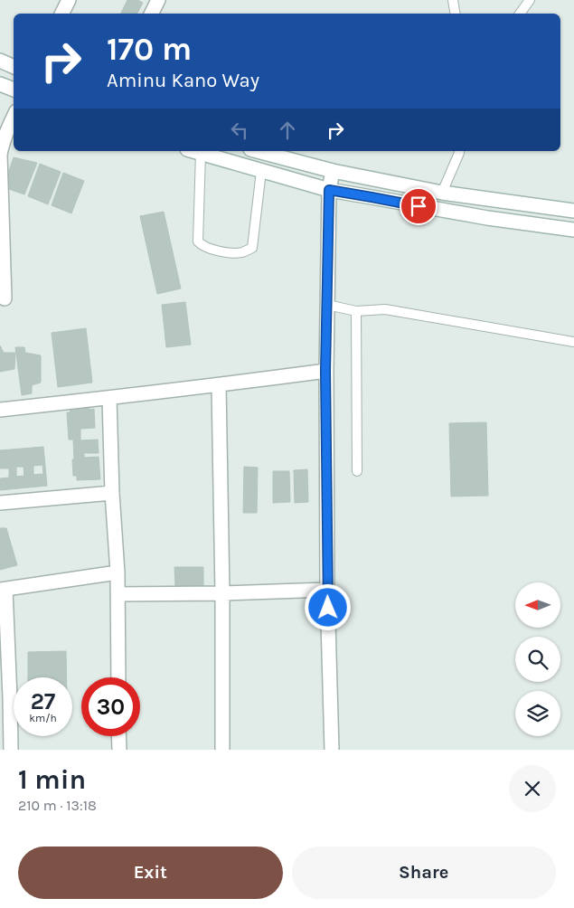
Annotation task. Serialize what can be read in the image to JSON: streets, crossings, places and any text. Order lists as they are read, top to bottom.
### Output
{
  "north": "left",
  "page": {
    "turn": ["170 m", "Aminu Kano Way"],
    "speed": "27 km/h",
    "limit": "30",
    "heading": ["1 min", "210 m · 13:18"],
    "buttons": ["Exit", "Share"]
  }
}
